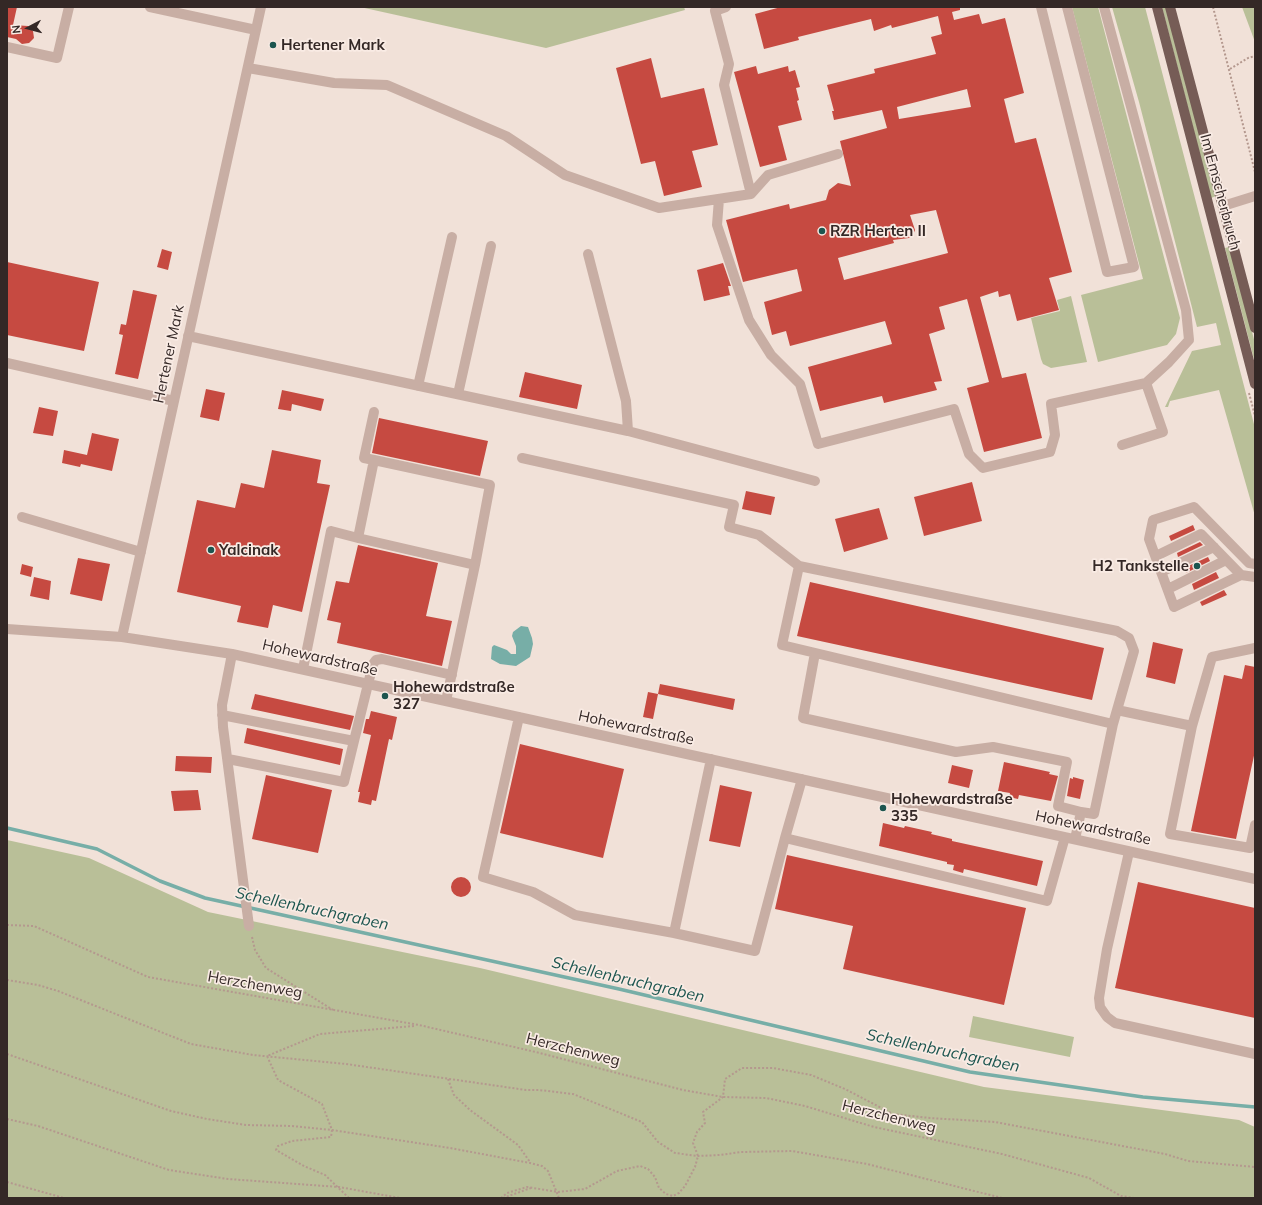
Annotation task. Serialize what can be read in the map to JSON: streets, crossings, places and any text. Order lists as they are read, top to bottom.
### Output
{
  "streets": {
    "main road": ["Im Emscherbruch"],
    "street": ["Hertener Mark", "Hohewardstraße"],
    "path": ["Herzchenweg"]
  },
  "crossings": [
    ["Hertener Mark", "Hohewardstraße"]
  ],
  "water": ["Schellenbruchgraben"],
  "places": [
    "Hertener Mark",
    "RZR Herten II",
    "Yalcinak",
    "H2 Tankstelle",
    "Hohewardstraße 327",
    "Hohewardstraße 335"
  ],
  "north": "left"
}
